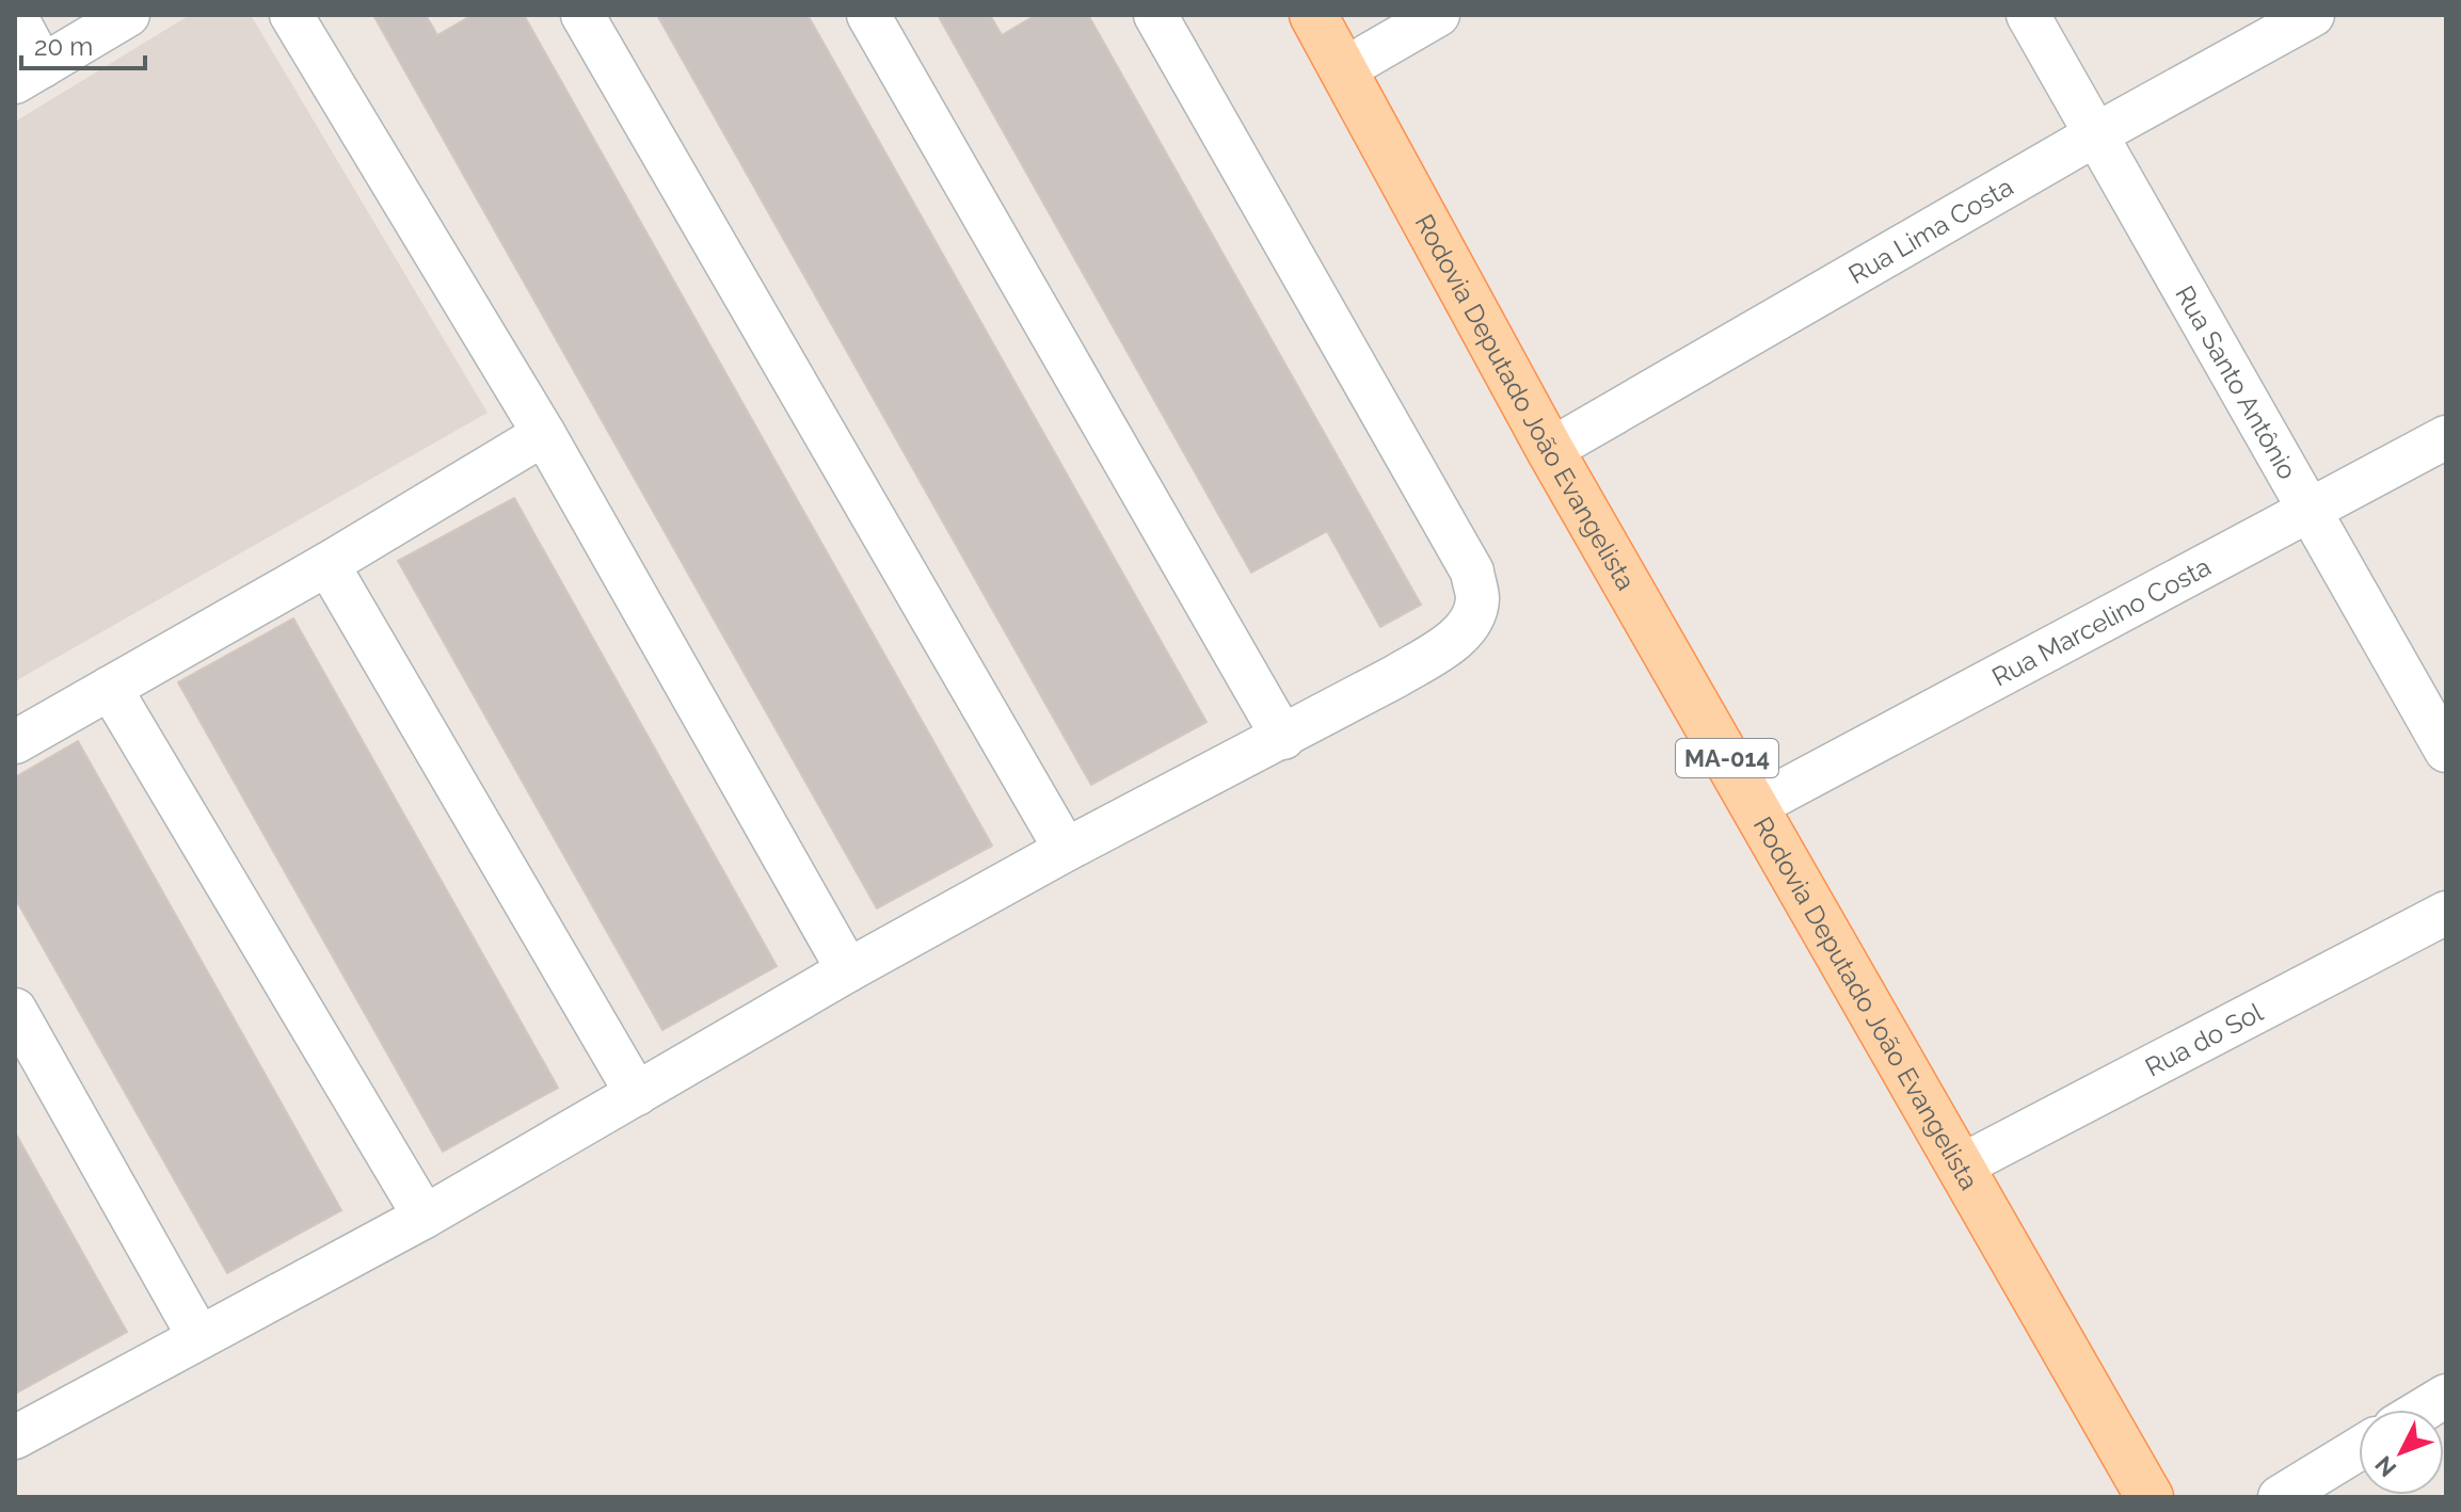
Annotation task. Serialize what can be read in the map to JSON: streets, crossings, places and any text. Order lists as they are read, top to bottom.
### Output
{
  "streets": {
    "main road": ["Rodovia Deputado João Evangelista", "MA-014"],
    "street": [
      "Rua Lima Costa",
      "Rua Santo Antônio",
      "Rua Marcelino Costa",
      "Rua do Sol"
    ]
  },
  "crossings": [
    ["Rua Lima Costa", "Rua Santo Antônio"],
    ["Rua Lima Costa", "Rodovia Deputado João Evangelista"],
    ["Rua Santo Antônio", "Rua Marcelino Costa"],
    ["Rodovia Deputado João Evangelista", "Rua Marcelino Costa"],
    ["Rodovia Deputado João Evangelista", "Rua do Sol"]
  ],
  "scale_bar": "20 m",
  "north": "bottom left"
}
